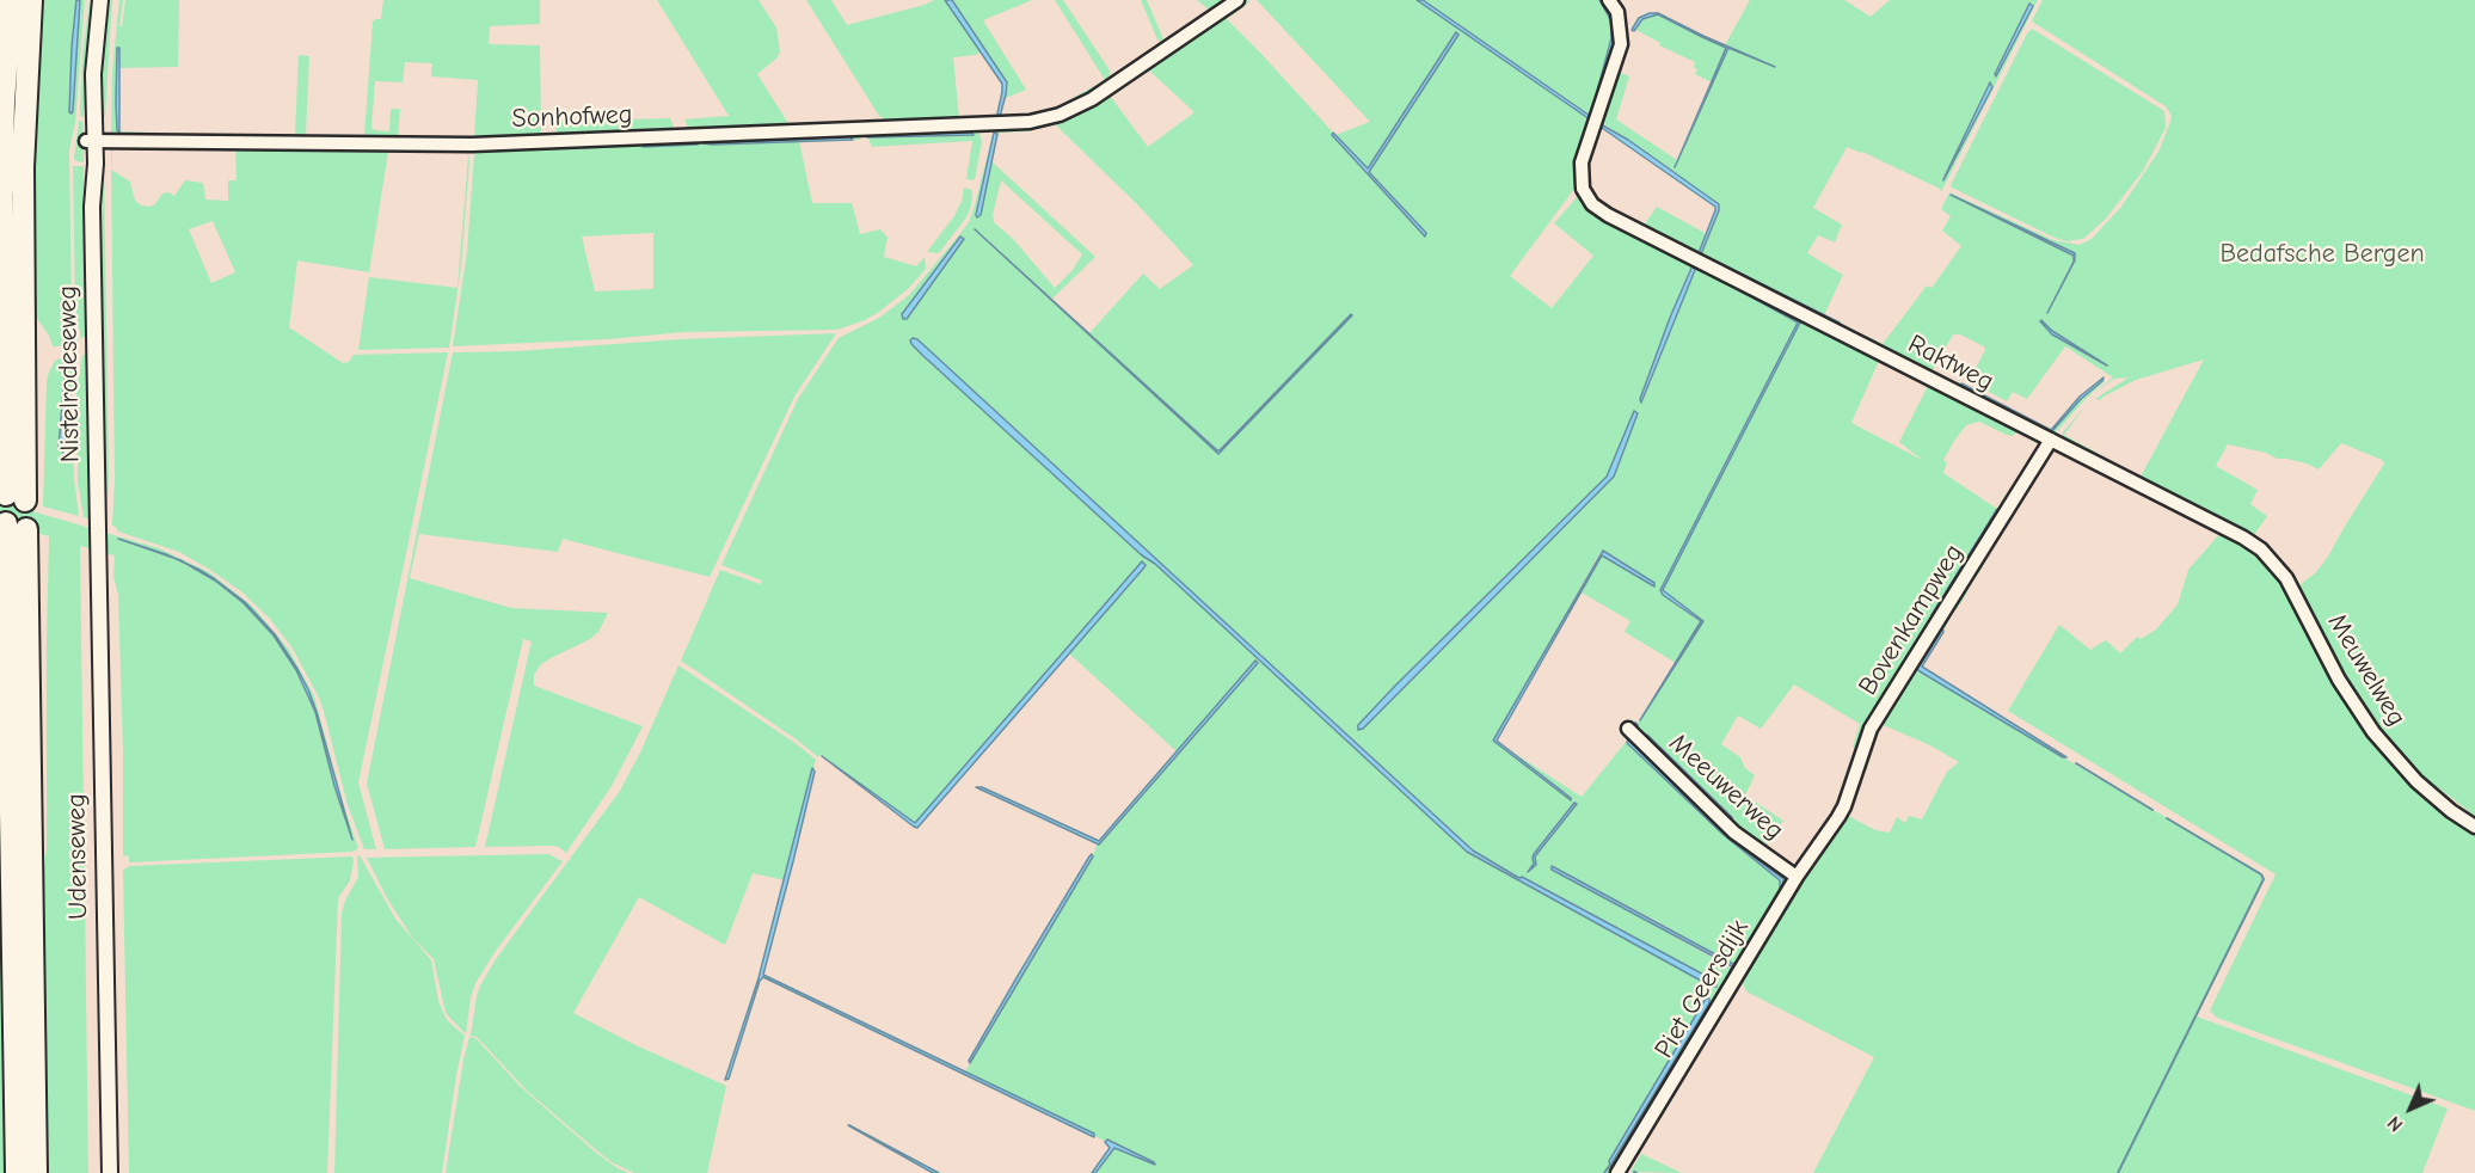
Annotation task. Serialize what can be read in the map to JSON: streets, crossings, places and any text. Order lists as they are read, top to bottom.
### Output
{
  "streets": {
    "street": [
      "Sonhofweg",
      "Raktweg",
      "Nistelrodeseweg",
      "Bovenkampweg",
      "Meuwelweg",
      "Meeuwerweg",
      "Udenseweg",
      "Piet Geersdijk"
    ]
  },
  "crossings": [
    ["Sonhofweg", "Nistelrodeseweg"],
    ["Raktweg", "Bovenkampweg"],
    ["Raktweg", "Meuwelweg"],
    ["Nistelrodeseweg", "Udenseweg"],
    ["Bovenkampweg", "Piet Geersdijk"],
    ["Meeuwerweg", "Piet Geersdijk"]
  ],
  "parks": ["Bedafsche Bergen"],
  "north": "bottom left"
}
